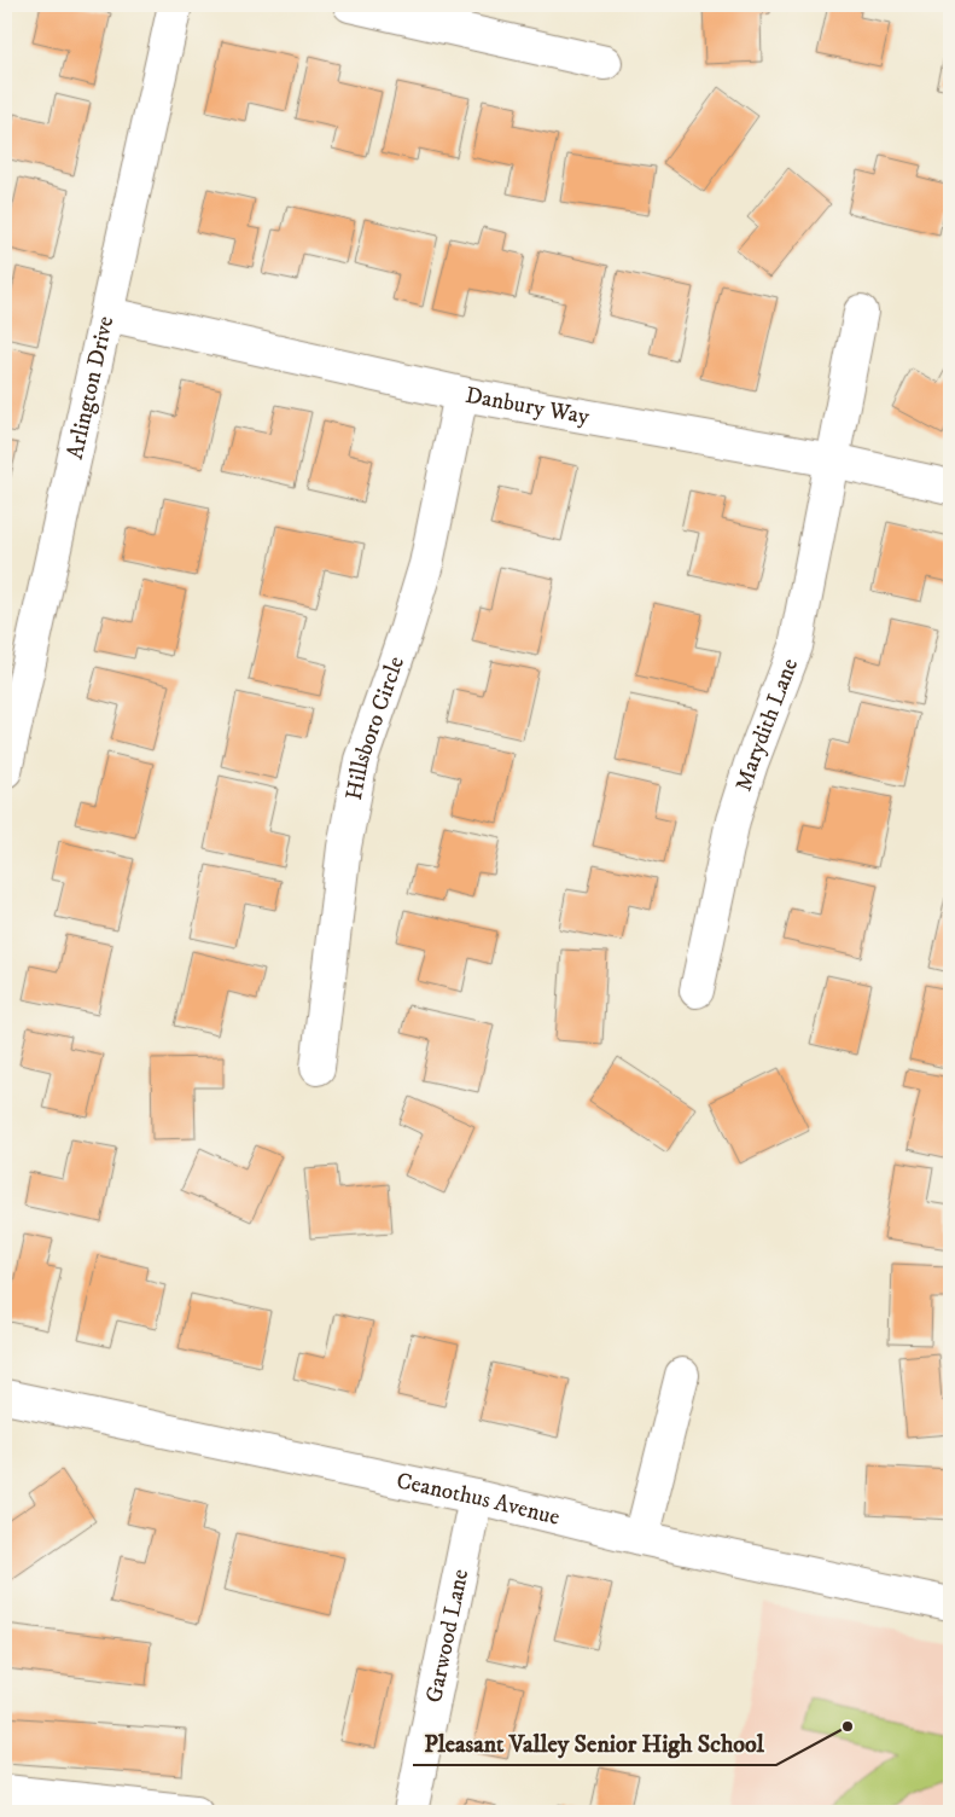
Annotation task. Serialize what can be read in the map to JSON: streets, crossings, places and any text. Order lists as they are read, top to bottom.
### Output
{
  "streets": {
    "street": [
      "Arlington Drive",
      "Danbury Way",
      "Marydith Lane",
      "Hillsboro Circle",
      "Ceanothus Avenue",
      "Garwood Lane"
    ]
  },
  "crossings": [
    ["Arlington Drive", "Danbury Way"],
    ["Danbury Way", "Marydith Lane"],
    ["Danbury Way", "Hillsboro Circle"],
    ["Ceanothus Avenue", "Garwood Lane"]
  ],
  "places": ["Pleasant Valley Senior High School"]
}
